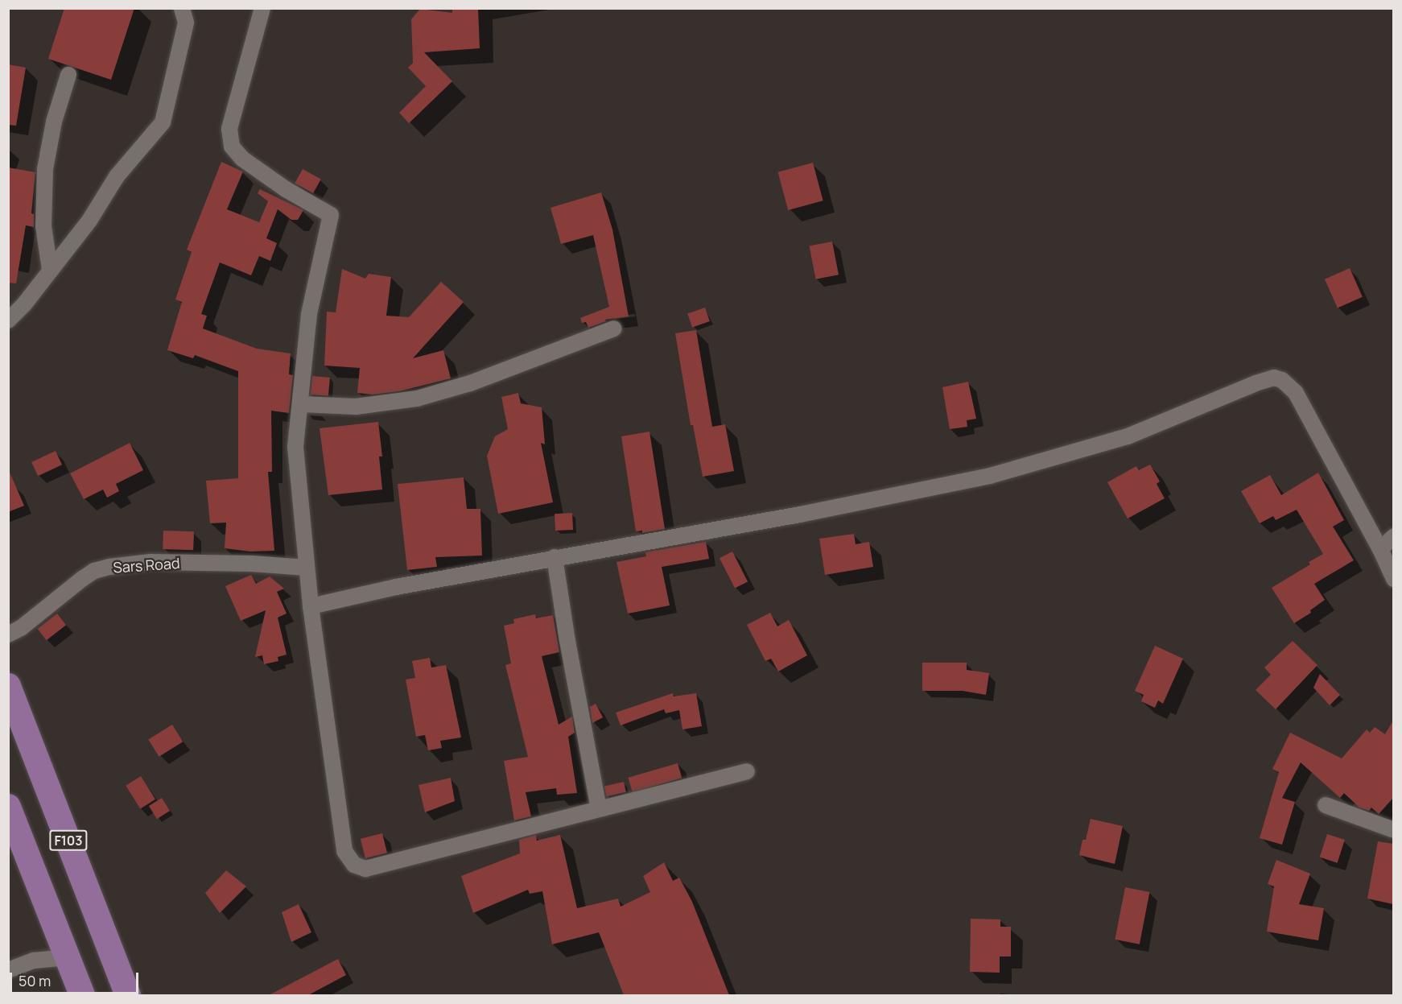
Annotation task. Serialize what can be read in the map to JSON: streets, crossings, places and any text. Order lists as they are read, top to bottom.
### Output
{
  "streets": {
    "main road": ["F103"],
    "street": ["Sars Road"]
  },
  "scale_bar": "50 m"
}
